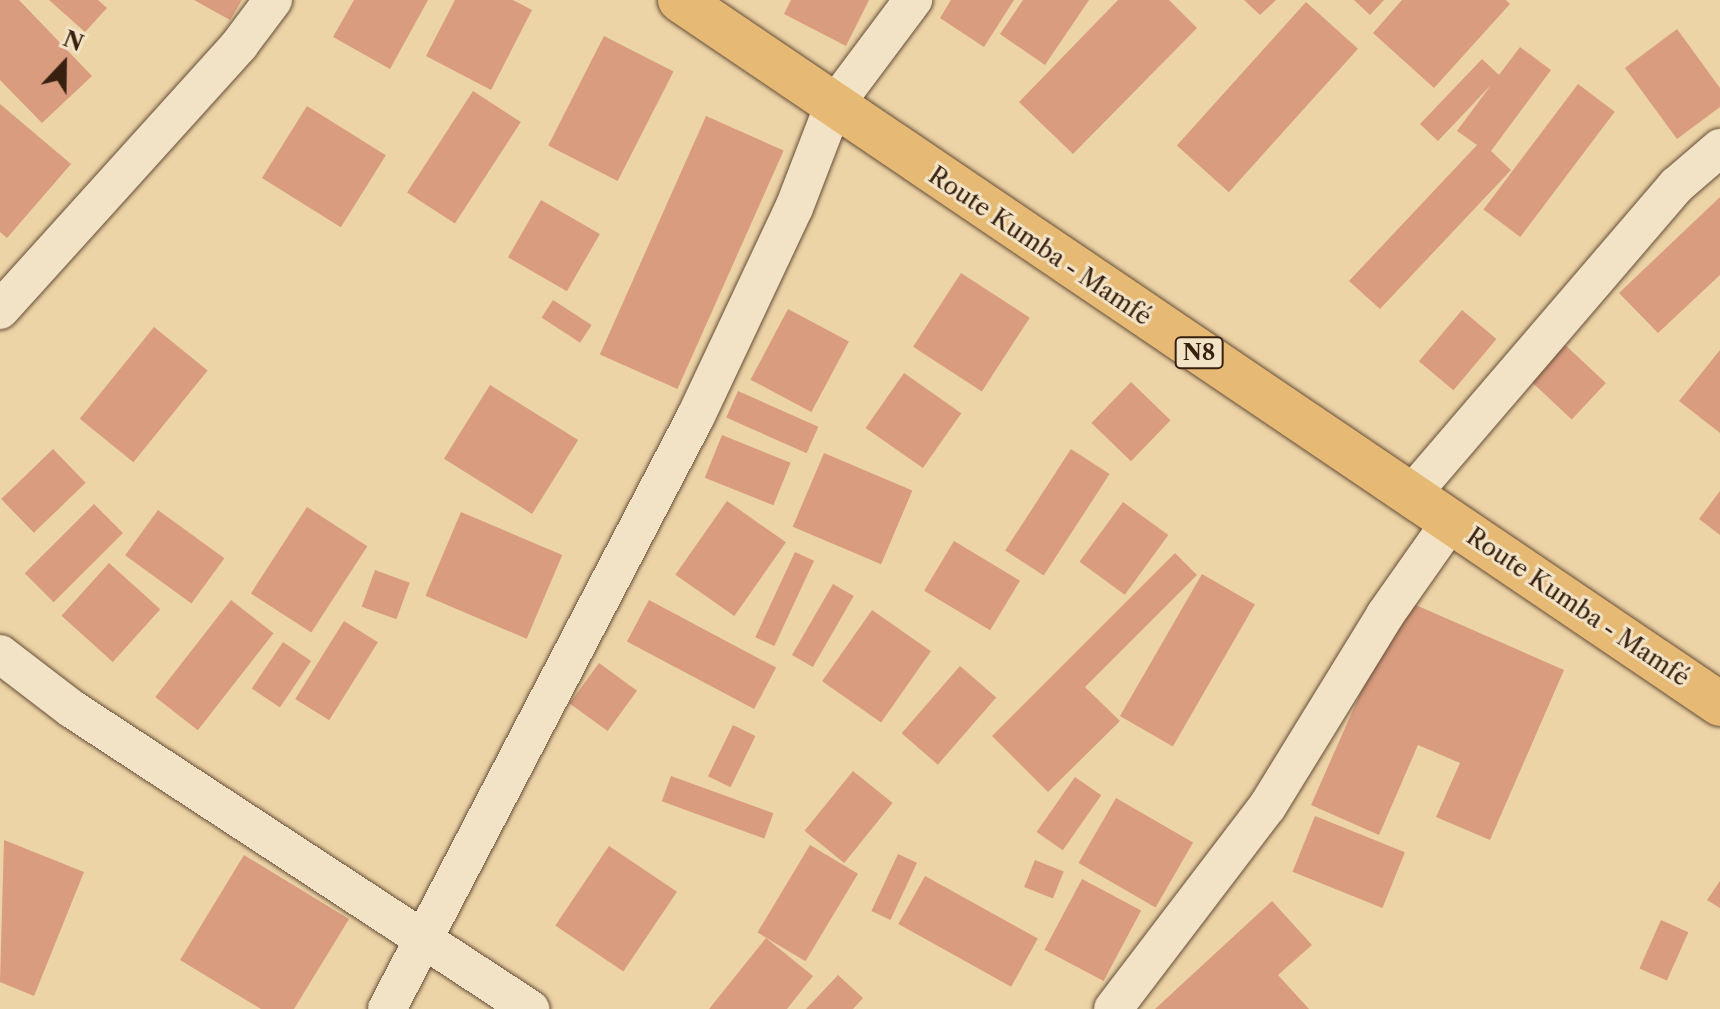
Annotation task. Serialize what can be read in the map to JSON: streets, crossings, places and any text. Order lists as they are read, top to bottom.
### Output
{
  "streets": {
    "highway": ["Route Kumba - Mamfé", "N8"]
  },
  "north": "top"
}
